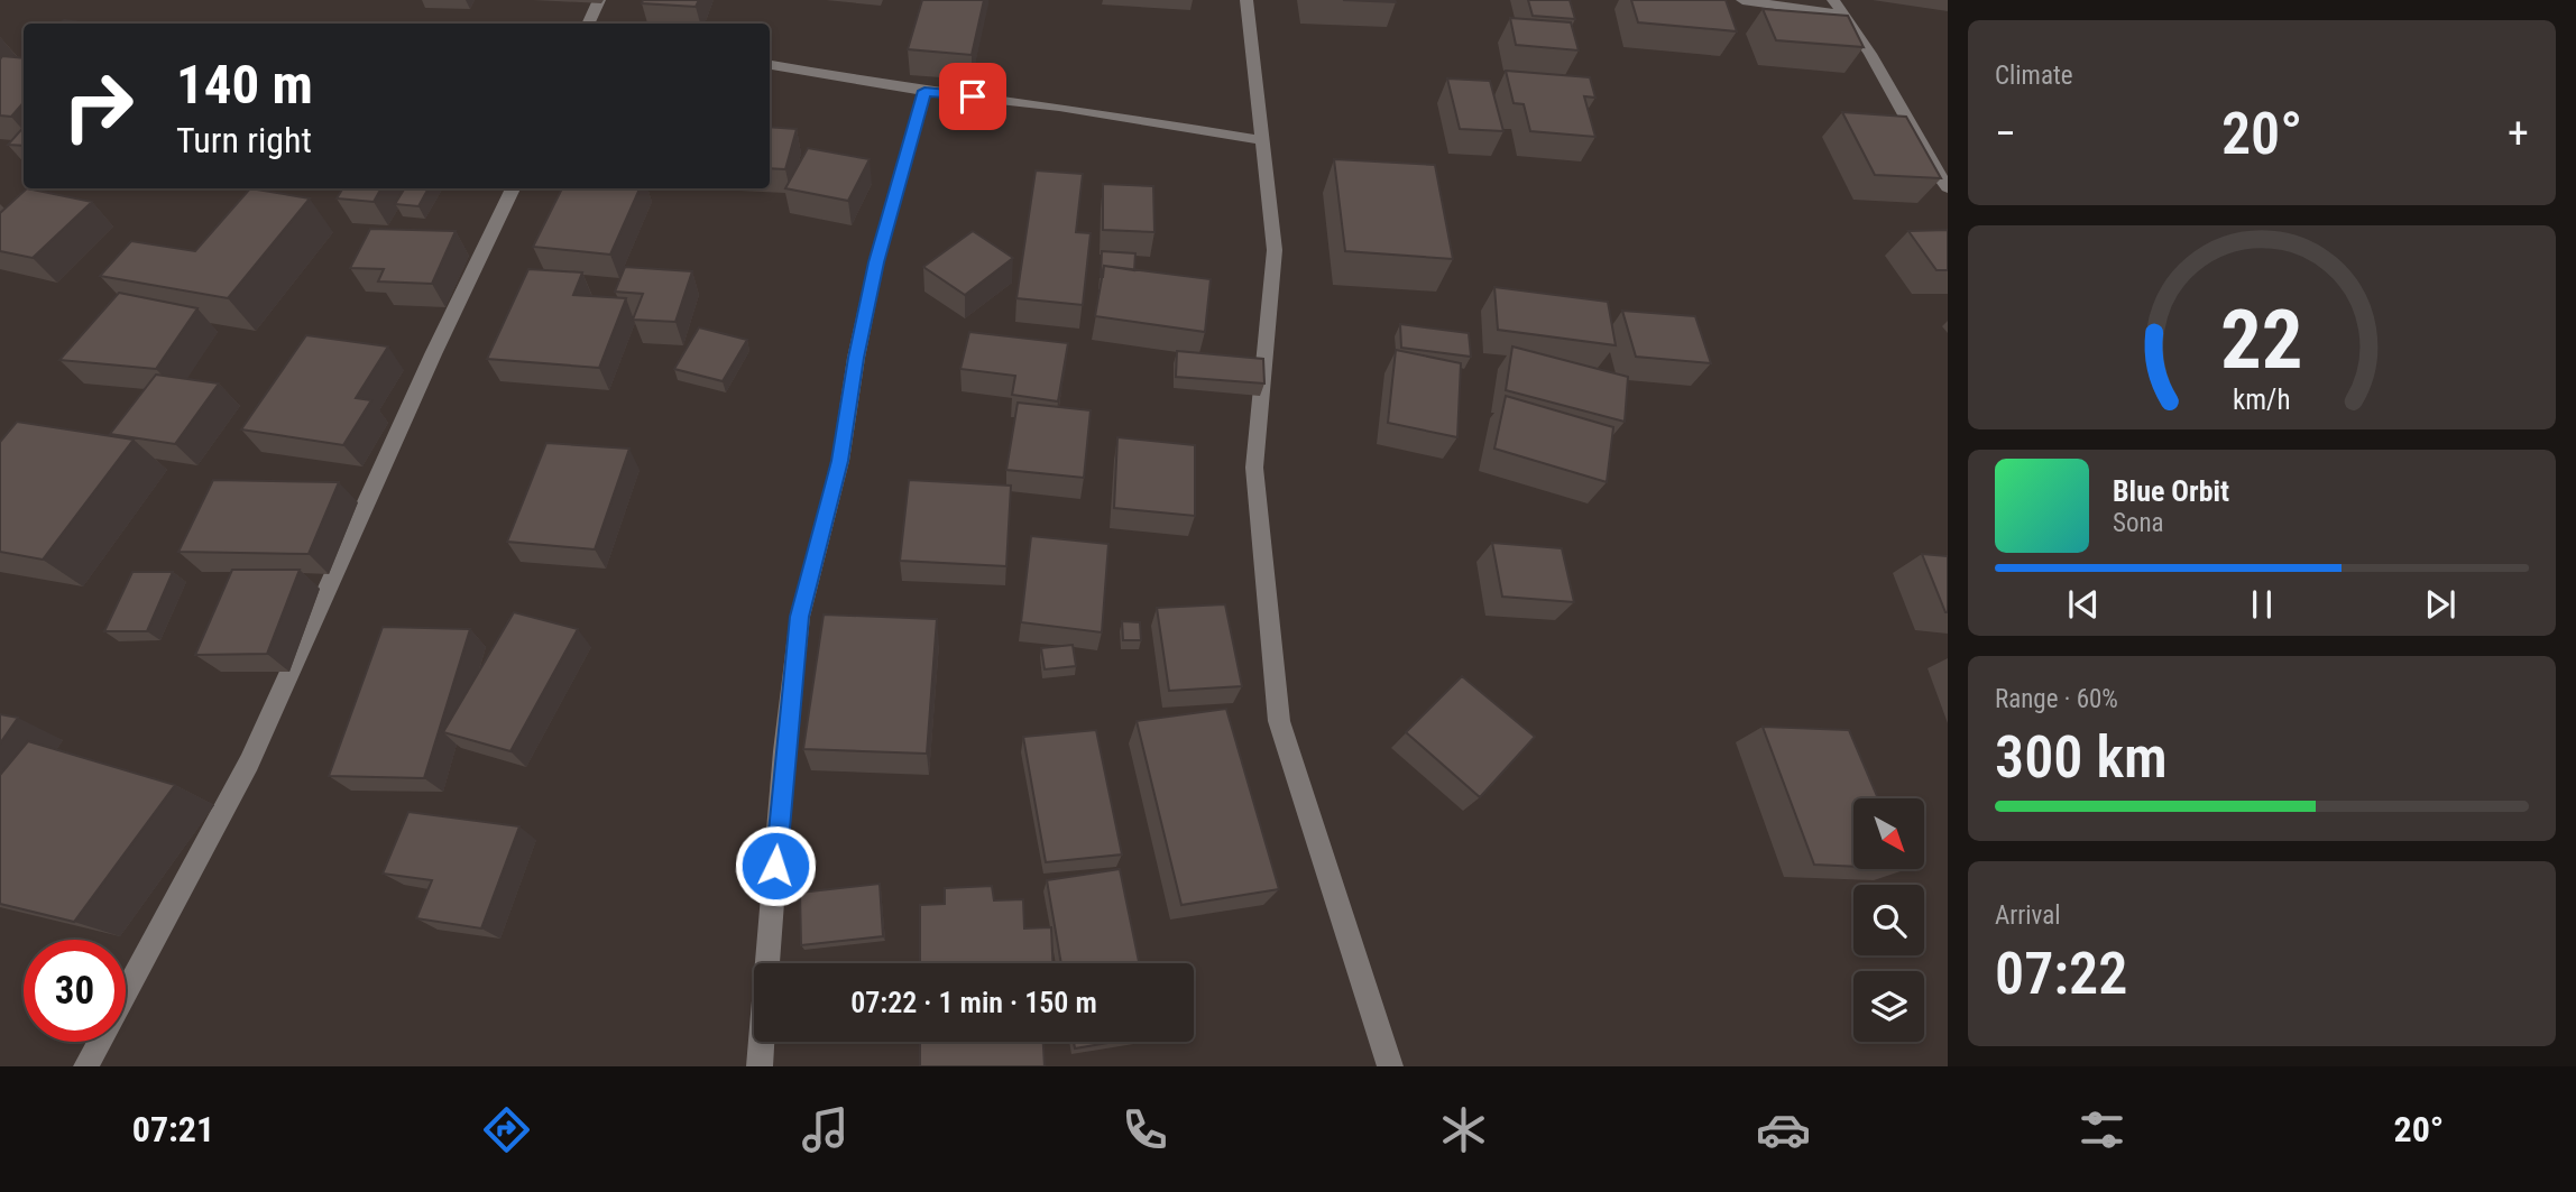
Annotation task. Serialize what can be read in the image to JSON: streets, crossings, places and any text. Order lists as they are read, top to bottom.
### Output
{
  "north": "bottom right",
  "page": {
    "tile": [
      "Climate",
      ["Range · 60%", "300 km"],
      ["Arrival", "07:22"]
    ],
    "turn": ["140 m", "Turn right"],
    "heat": ["−", "20°", "+"],
    "song": ["Blue Orbit", "Sona"],
    "limit": "30",
    "trip": "07:22 · 1 min · 150 m",
    "tabs": ["07:21", "20°"],
    "gauge": ["22", "km/h"]
  }
}
